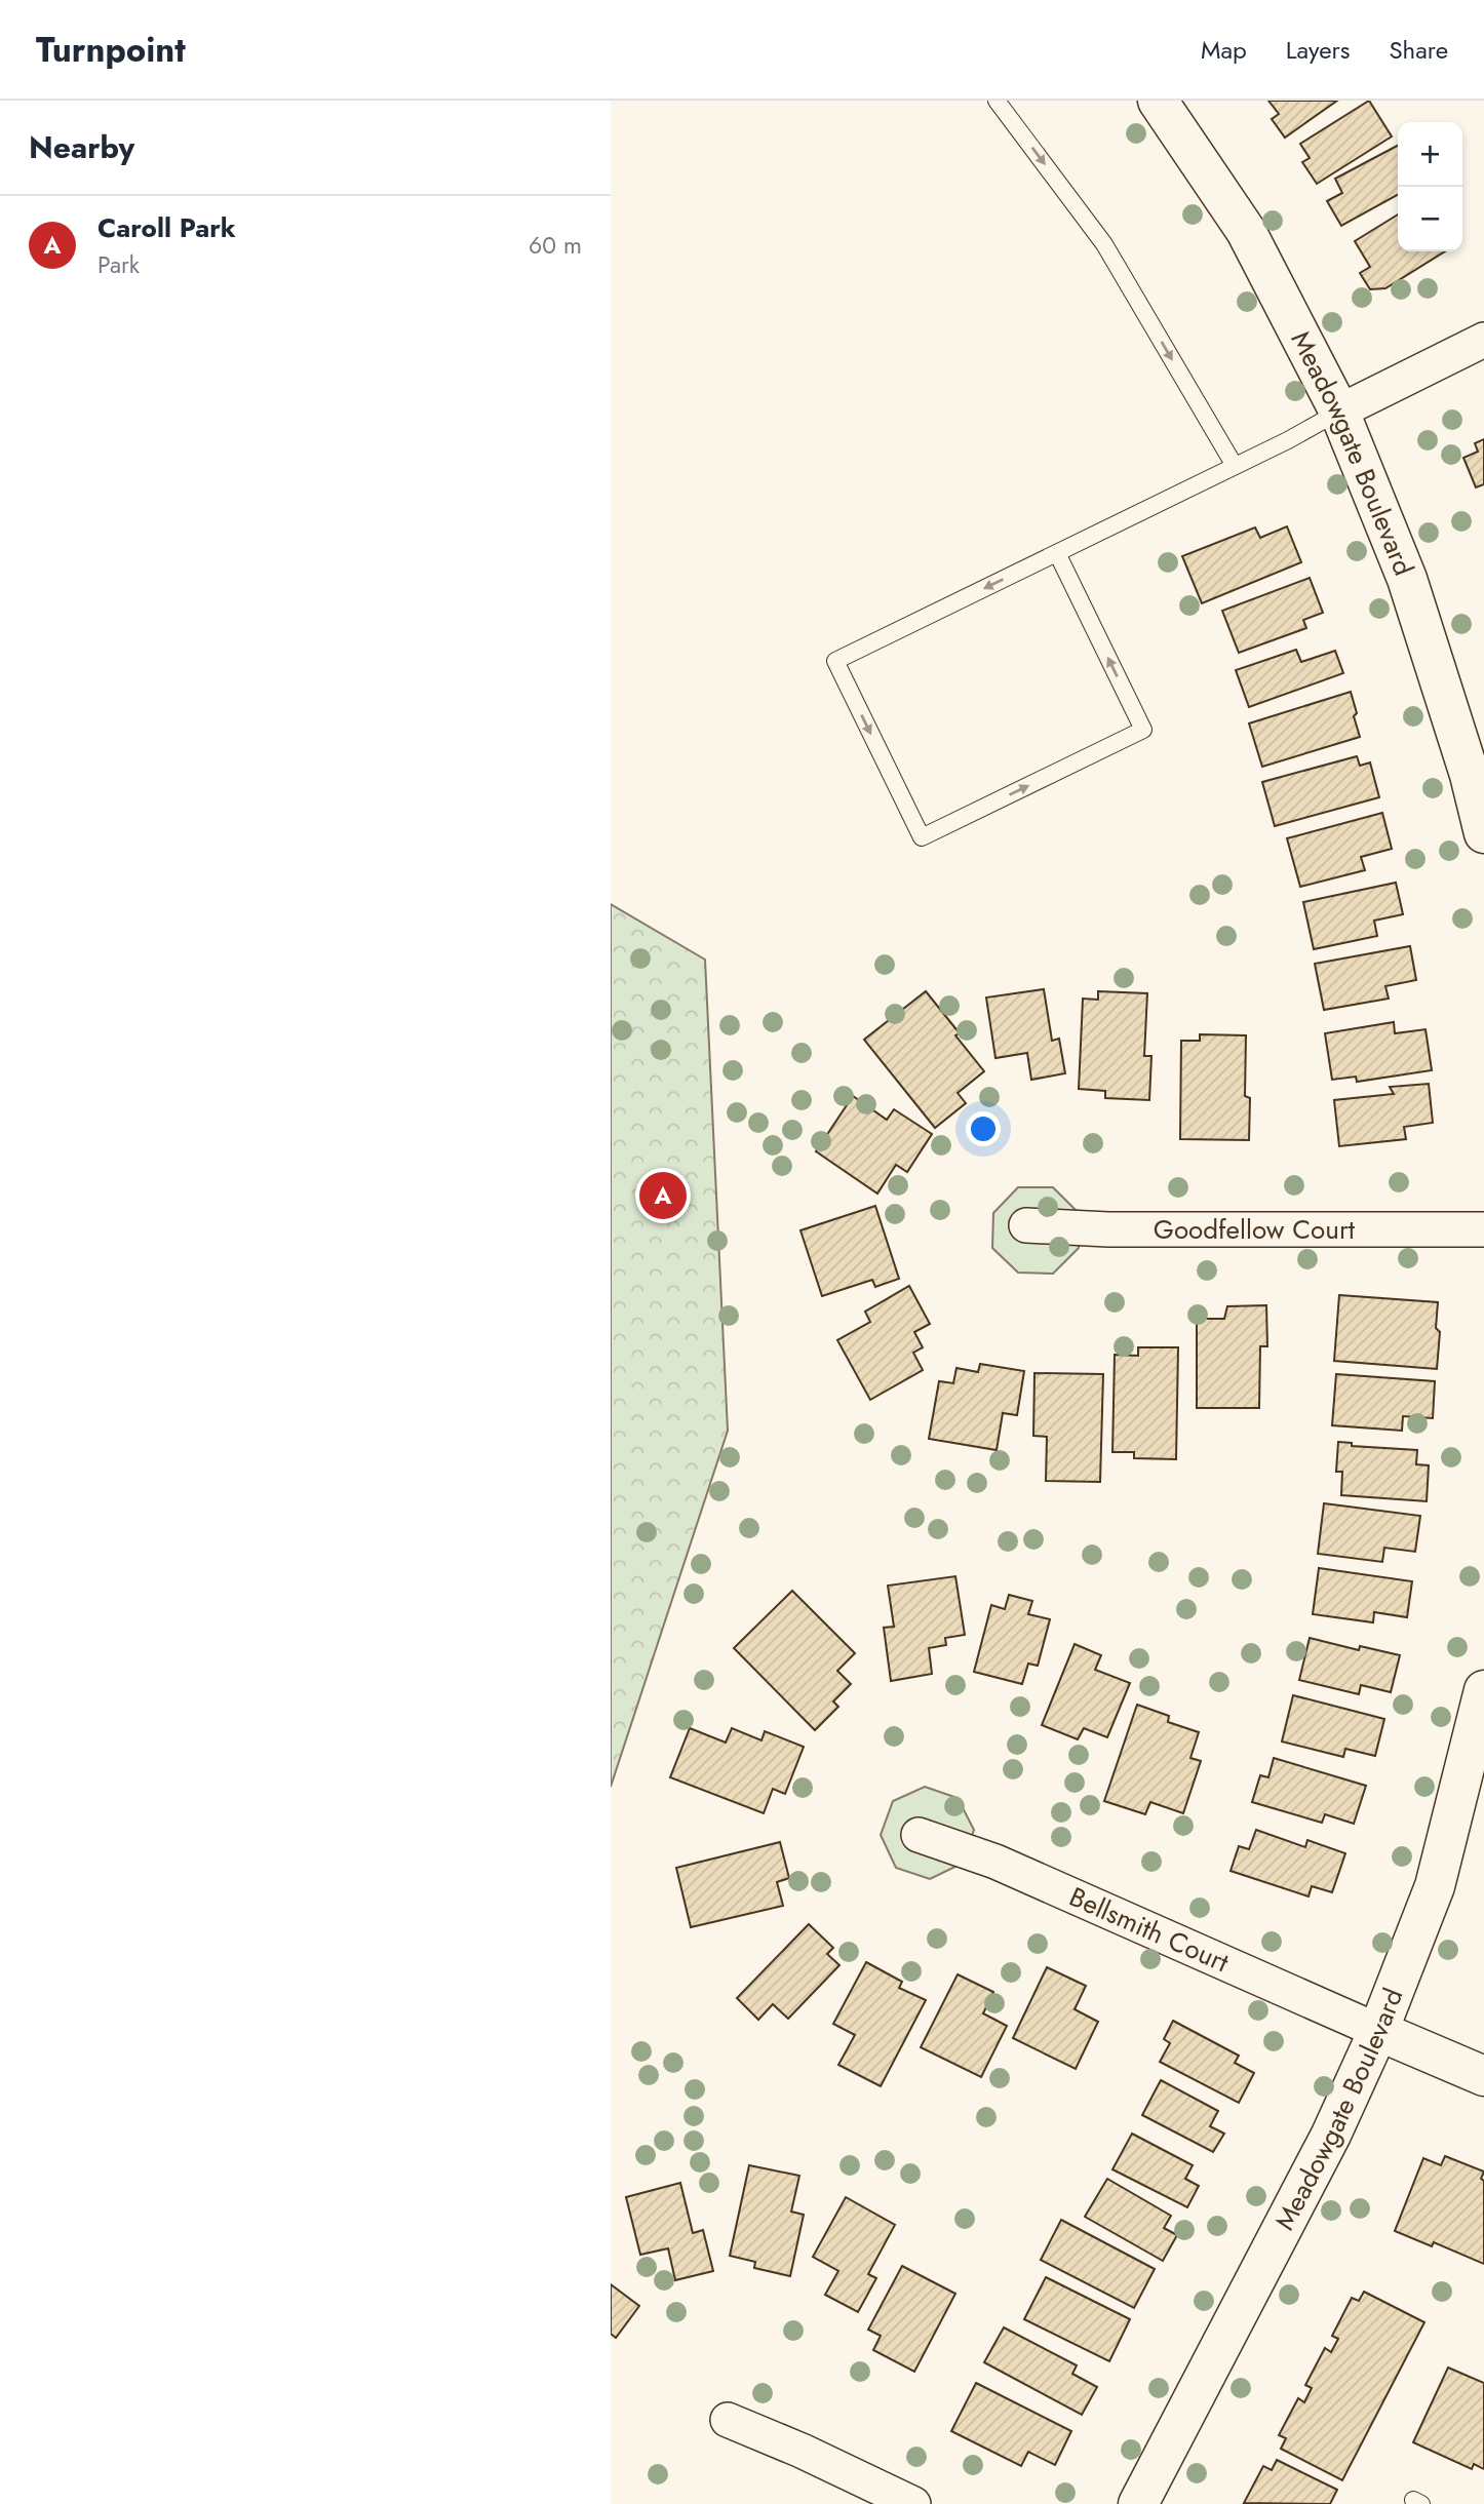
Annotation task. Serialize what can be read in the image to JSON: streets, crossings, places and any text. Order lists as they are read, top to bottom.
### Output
{
  "streets": {
    "street": ["Meadowgate Boulevard", "Goodfellow Court", "Bellsmith Court"]
  },
  "crossings": [
    ["Meadowgate Boulevard", "Bellsmith Court"]
  ],
  "page": {
    "header": "Turnpoint",
    "nav": ["Map", "Layers", "Share"],
    "heading": "Nearby",
    "map_buttons": ["+", "−"],
    "list": [
      {
        "mark": "A",
        "name": "Caroll Park",
        "note": "Park",
        "value": "60 m"
      }
    ],
    "pins": "A"
  }
}
